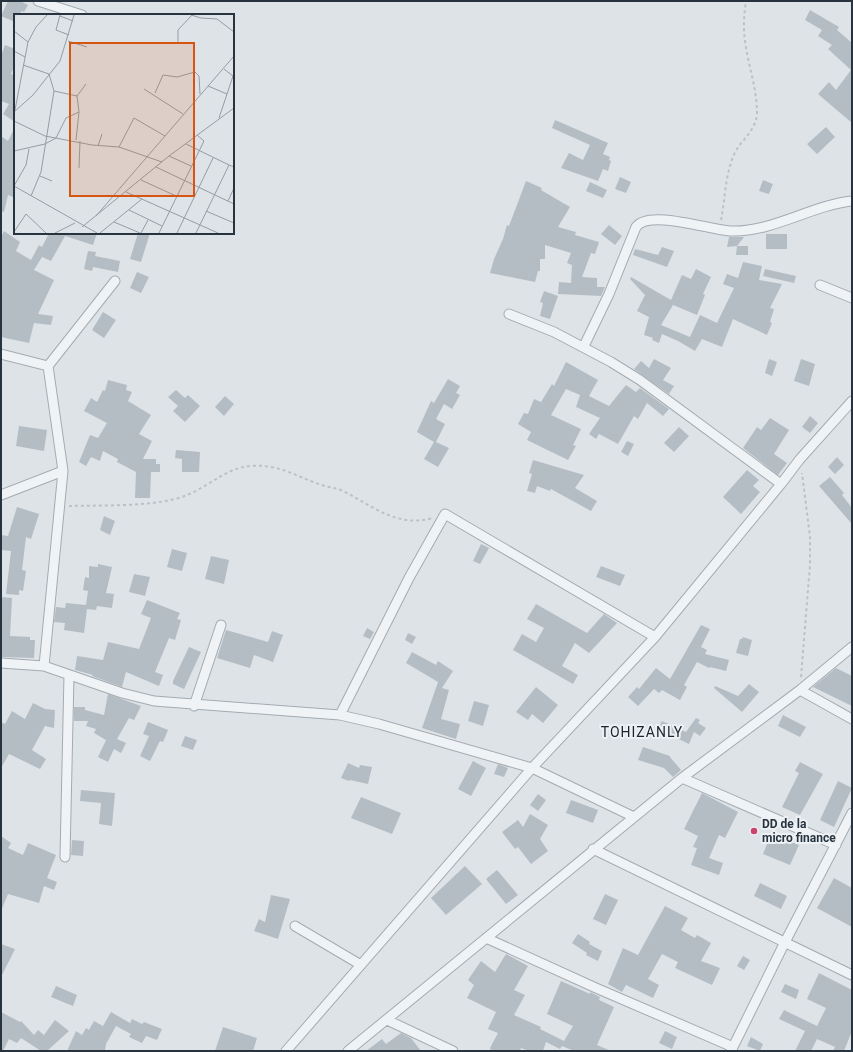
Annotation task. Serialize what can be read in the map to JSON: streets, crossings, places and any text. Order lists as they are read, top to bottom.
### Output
{
  "districts": ["TOHIZANLY"],
  "places": ["DD de la micro finance"]
}
